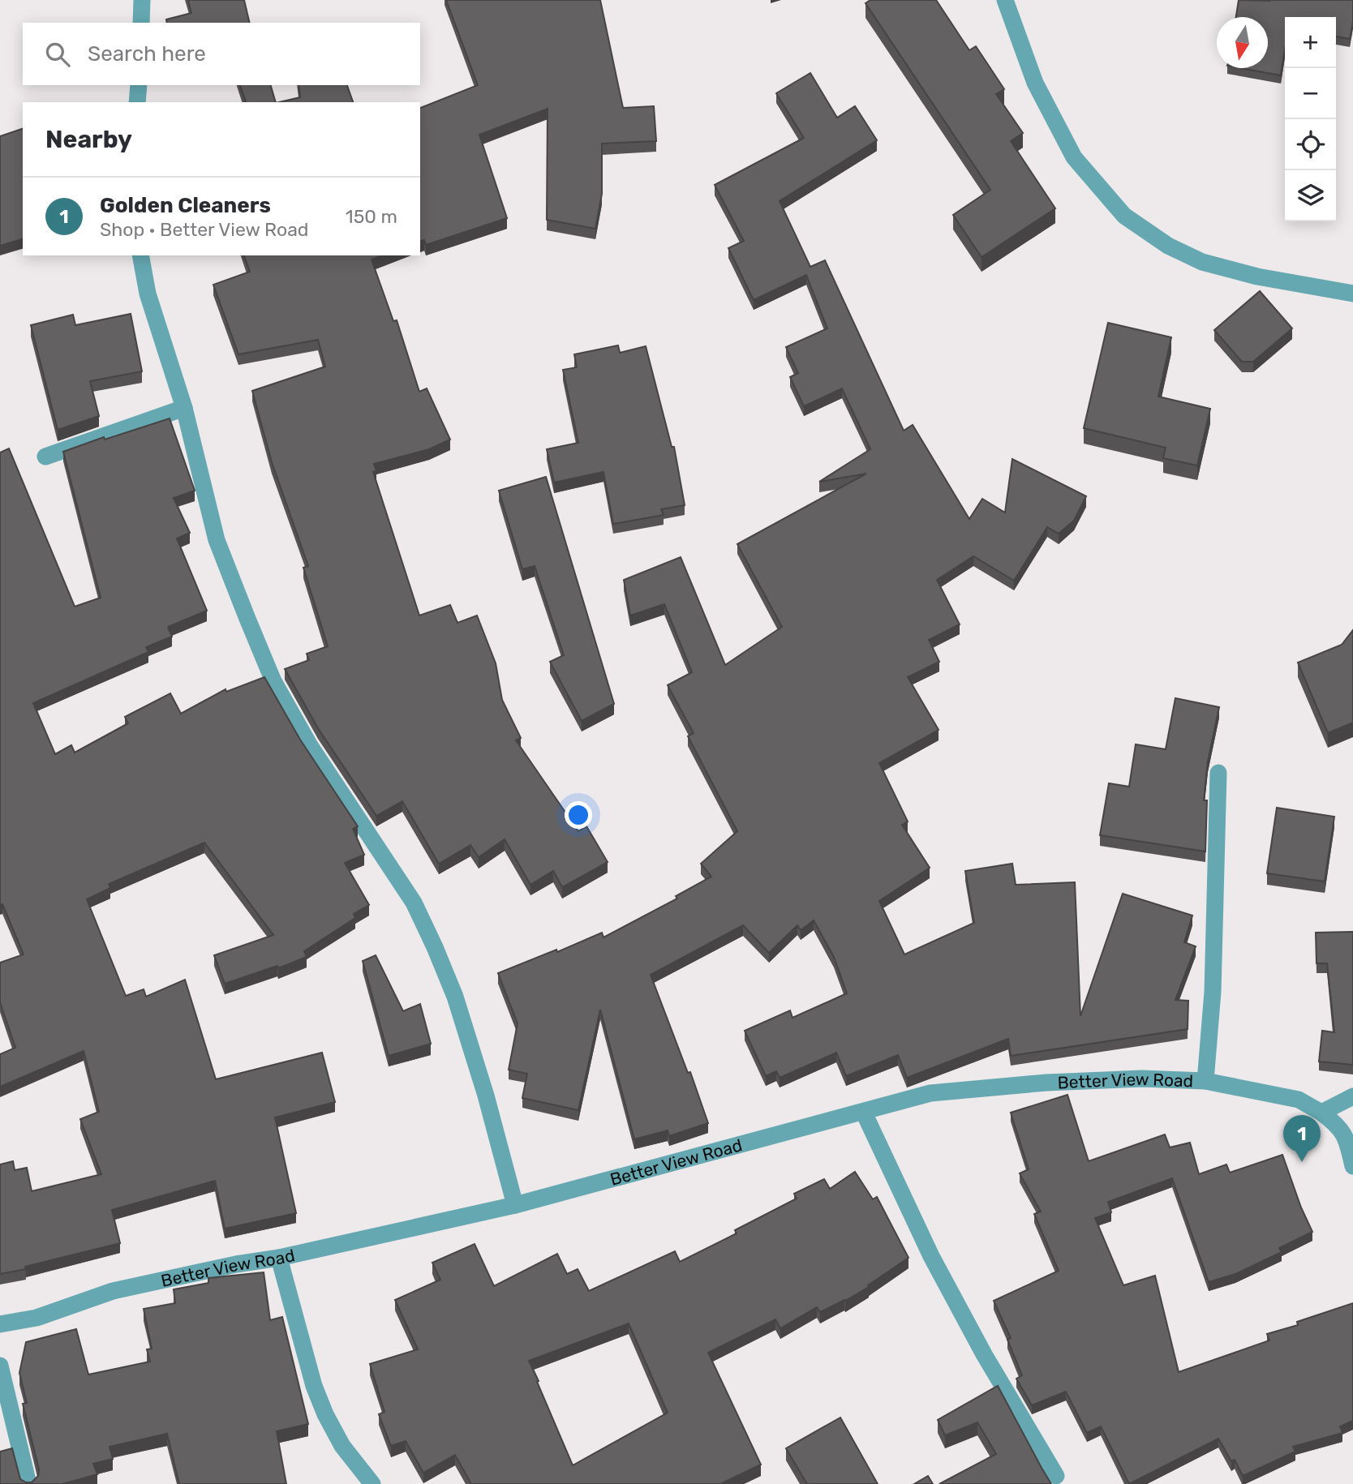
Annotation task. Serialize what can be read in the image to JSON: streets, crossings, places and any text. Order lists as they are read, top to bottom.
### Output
{
  "streets": {
    "street": ["Better View Road"]
  },
  "north": "bottom",
  "page": {
    "map_buttons": ["+", "−"],
    "search": "Search here",
    "heading": "Nearby",
    "list": [
      {
        "mark": "1",
        "name": "Golden Cleaners",
        "note": "Shop · Better View Road",
        "value": "150 m"
      }
    ],
    "pins": "1"
  }
}
